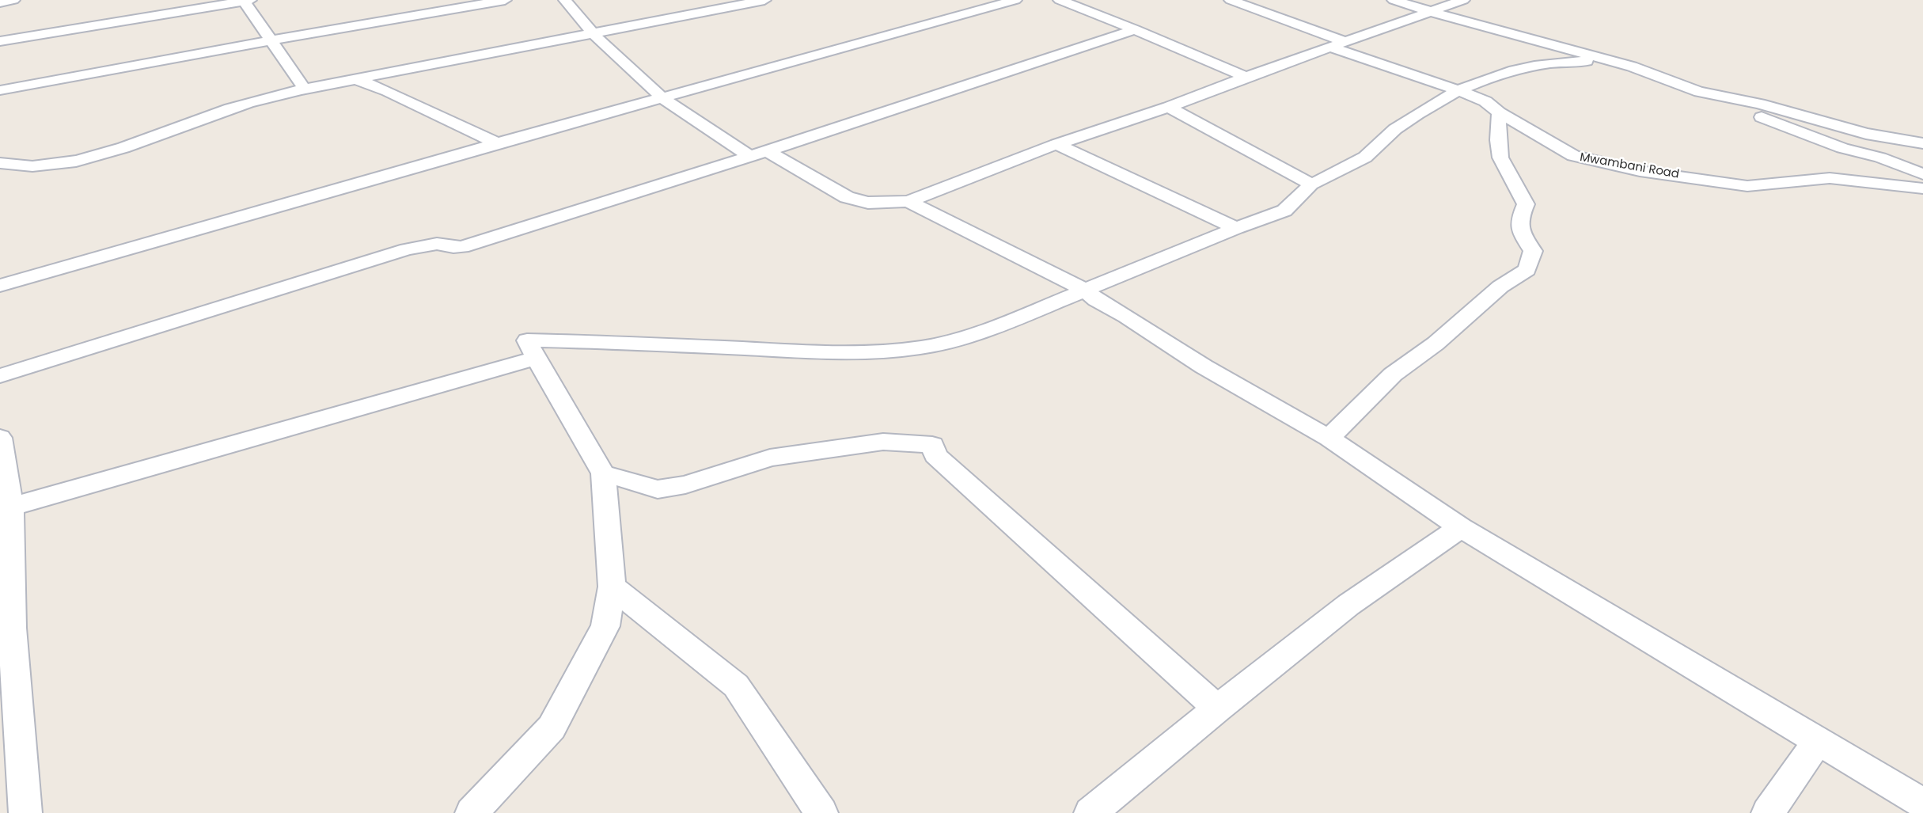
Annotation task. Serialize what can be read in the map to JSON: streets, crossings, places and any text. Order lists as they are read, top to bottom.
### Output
{
  "streets": {
    "street": ["Mwambani Road"]
  }
}
